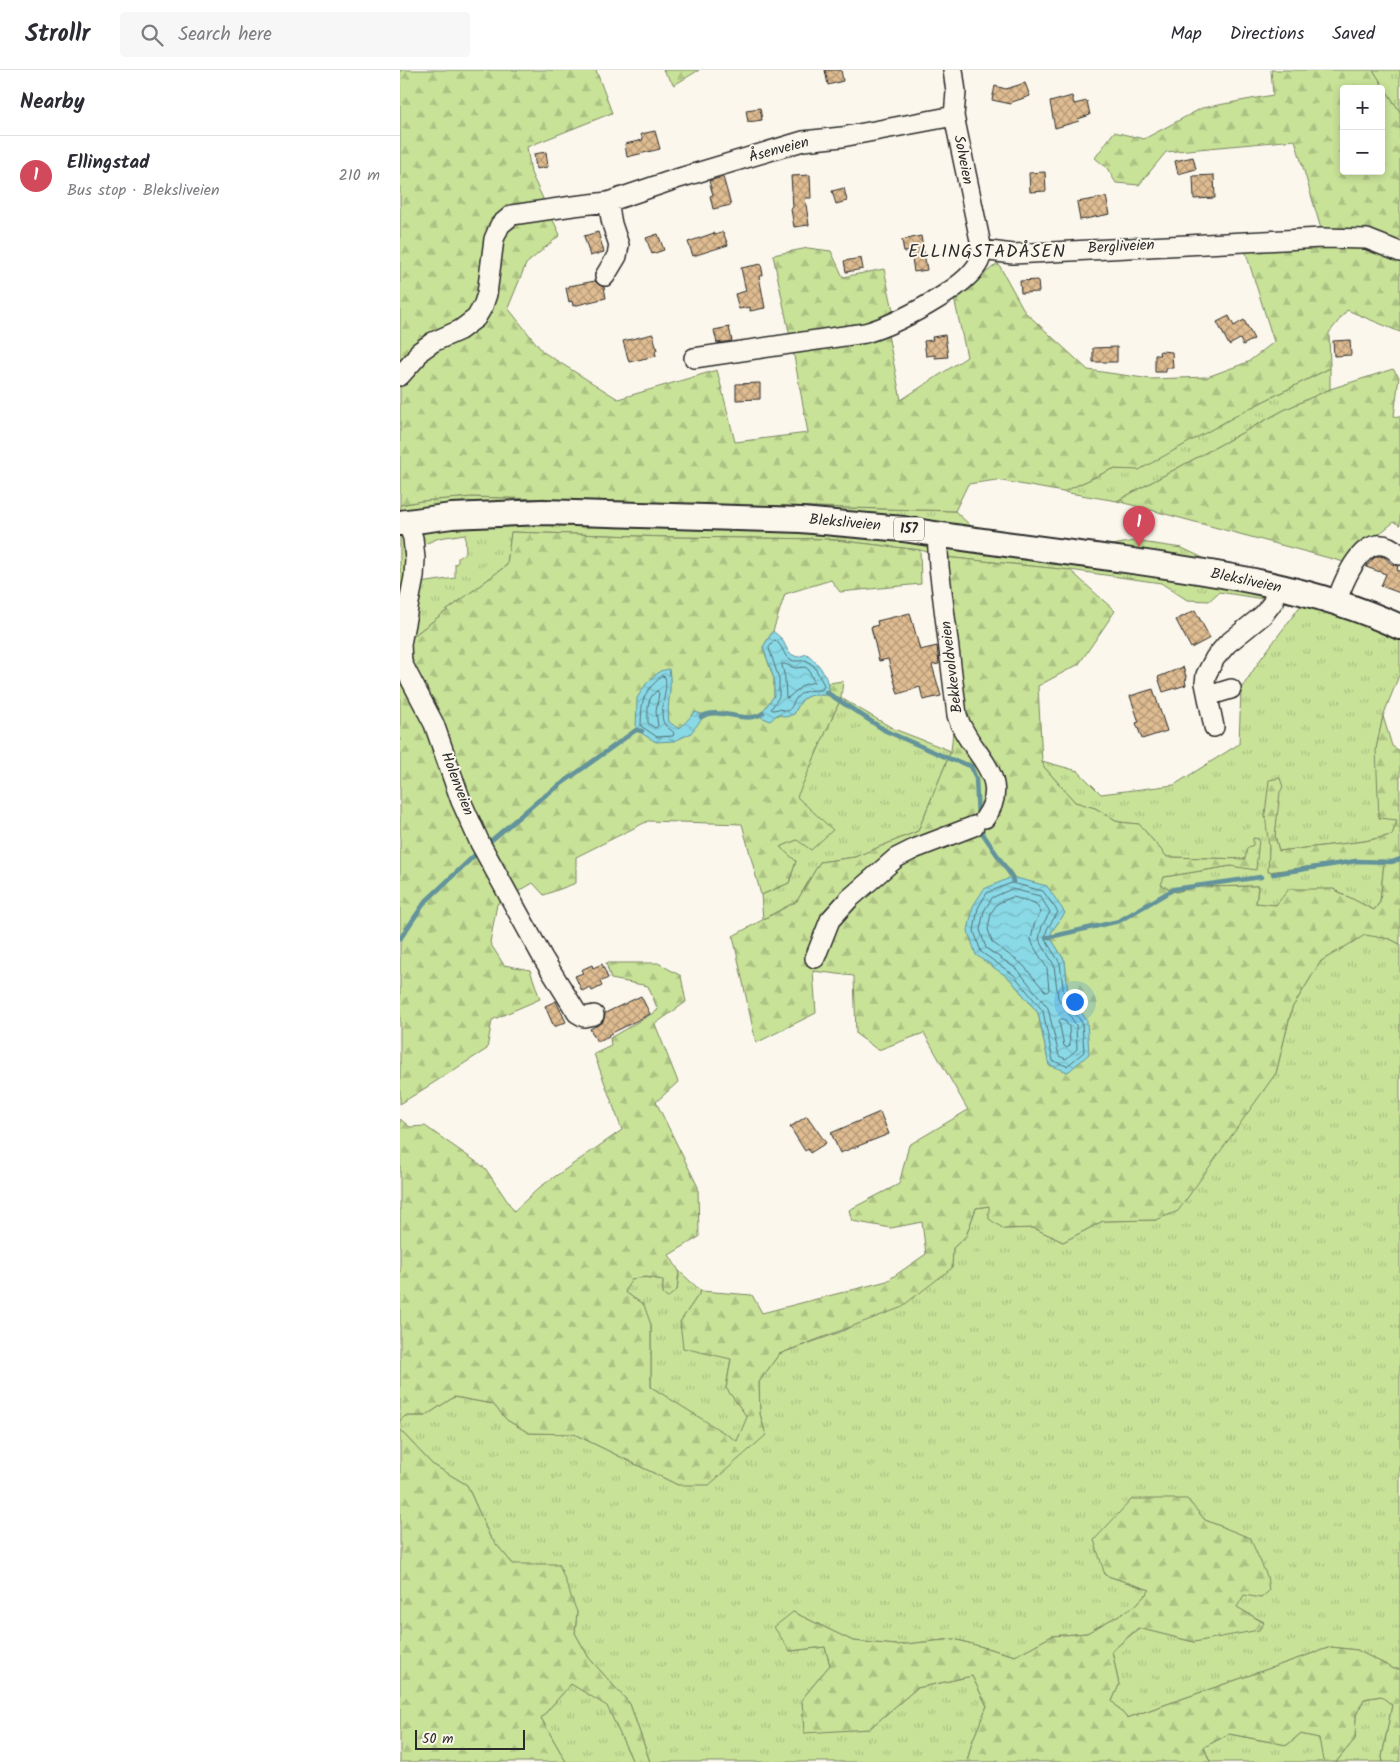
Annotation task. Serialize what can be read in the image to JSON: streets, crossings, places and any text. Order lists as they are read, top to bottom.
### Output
{
  "streets": {
    "main road": ["Bleksliveien", "157"],
    "street": [
      "Åsenveien",
      "Solveien",
      "Bergliveien",
      "Bekkevoldveien",
      "Holenveien"
    ]
  },
  "crossings": [
    ["Åsenveien", "Solveien"],
    ["Solveien", "Bergliveien"],
    ["Bleksliveien", "Bekkevoldveien"],
    ["Bleksliveien", "Holenveien"]
  ],
  "districts": ["ELLINGSTADÅSEN"],
  "scale_bar": "50 m",
  "page": {
    "header": "Strollr",
    "search": "Search here",
    "nav": ["Map", "Directions", "Saved"],
    "heading": "Nearby",
    "map_buttons": ["+", "−"],
    "list": [
      {
        "mark": "1",
        "name": "Ellingstad",
        "note": "Bus stop · Bleksliveien",
        "value": "210 m"
      }
    ],
    "pins": "1",
    "scale": "50 m"
  }
}
